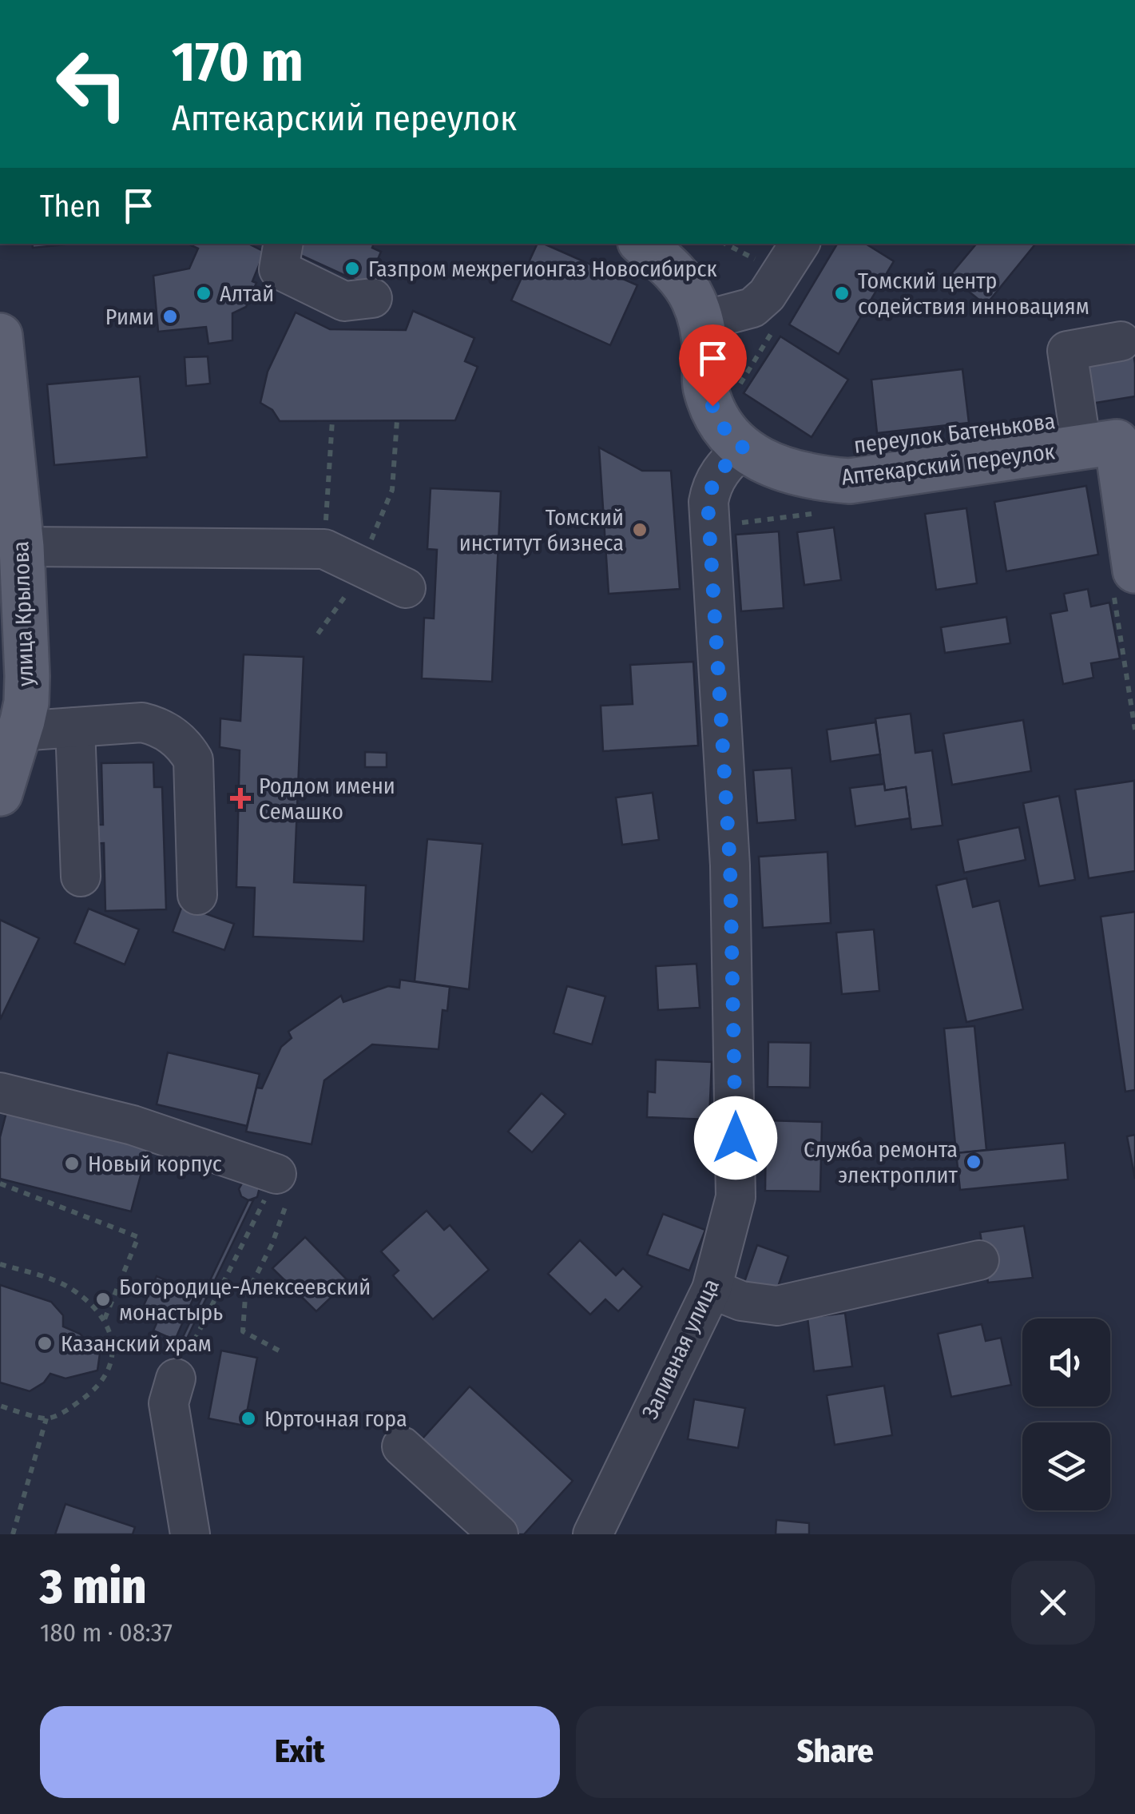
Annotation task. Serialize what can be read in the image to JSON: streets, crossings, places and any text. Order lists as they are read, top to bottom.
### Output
{
  "streets": {
    "main road": ["Аптекарский переулок", "улица Крылова"],
    "street": ["Заливная улица"]
  },
  "crossings": [
    ["Аптекарский переулок", "Заливная улица"]
  ],
  "places": {
    "other": [
      "Газпром межрегионгаз Новосибирск",
      "Алтай",
      "Томский центр содействия инновациям",
      "Рими",
      "Томский институт бизнеса",
      "Служба ремонта электроплит",
      "Новый корпус",
      "Богородице-Алексеевский монастырь",
      "Казанский храм",
      "Юрточная гора"
    ],
    "health": ["Роддом имени Семашко"]
  },
  "page": {
    "turn": ["170 m", "Аптекарский переулок"],
    "then": "Then",
    "heading": ["3 min", "180 m · 08:37"],
    "buttons": ["Exit", "Share"]
  }
}
